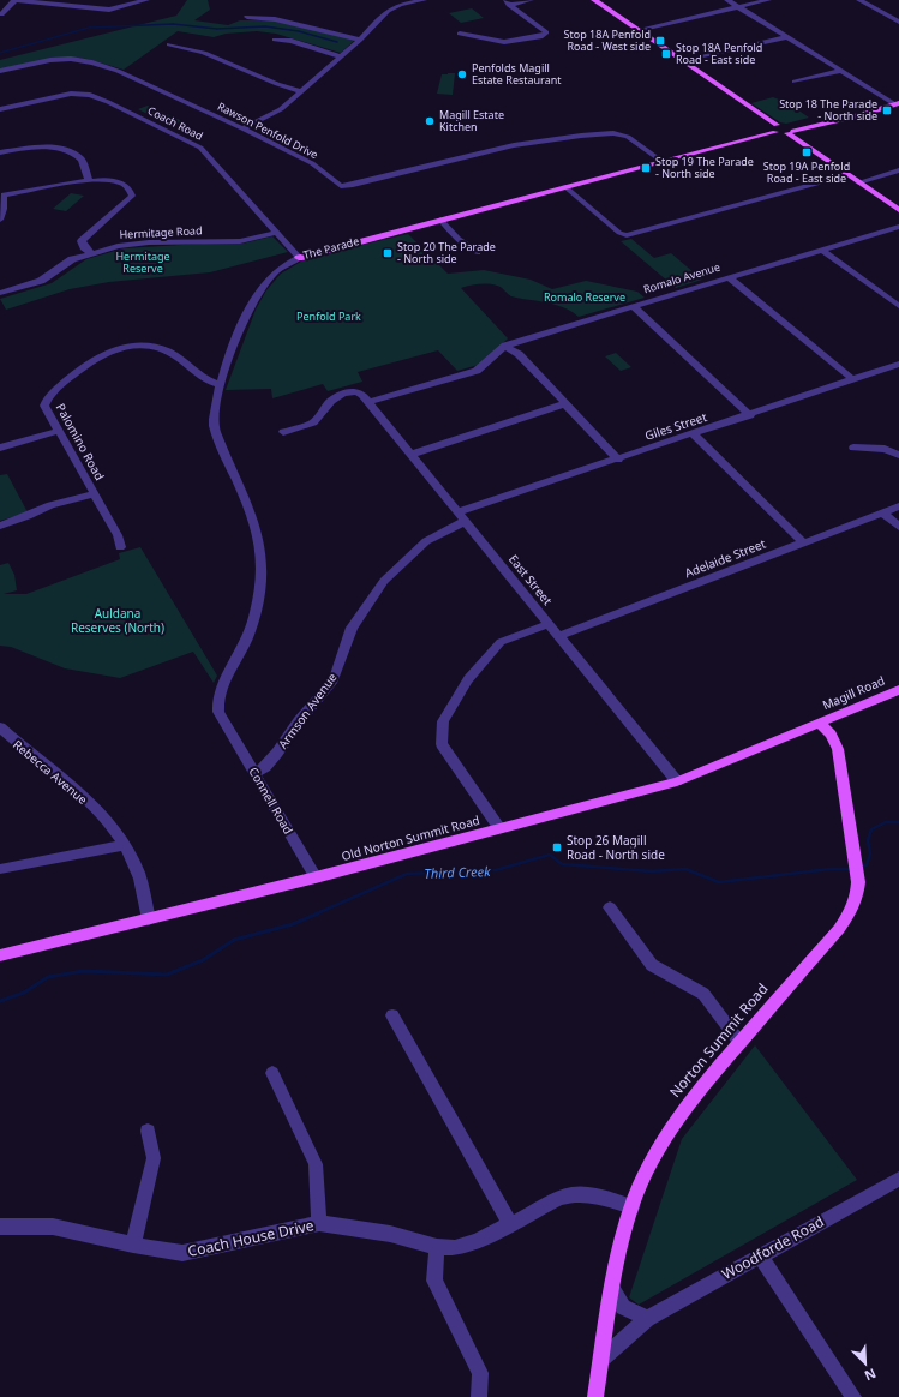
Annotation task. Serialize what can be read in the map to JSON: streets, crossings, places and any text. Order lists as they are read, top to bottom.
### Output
{
  "streets": {
    "main road": [
      "The Parade",
      "Magill Road",
      "Old Norton Summit Road",
      "Norton Summit Road"
    ],
    "street": [
      "Coach Road",
      "Rawson Penfold Drive",
      "Hermitage Road",
      "Romalo Avenue",
      "Giles Street",
      "Palomino Road",
      "Adelaide Street",
      "East Street",
      "Armson Avenue",
      "Rebecca Avenue",
      "Connell Road",
      "Coach House Drive",
      "Woodforde Road"
    ]
  },
  "crossings": [
    ["Coach Road", "Hermitage Road"],
    ["Coach Road", "The Parade"],
    ["Rawson Penfold Drive", "The Parade"],
    ["The Parade", "Palomino Road"],
    ["The Parade", "Connell Road"],
    ["Romalo Avenue", "East Street"],
    ["Giles Street", "East Street"],
    ["Giles Street", "Armson Avenue"],
    ["Adelaide Street", "East Street"],
    ["East Street", "Armson Avenue"],
    ["East Street", "Old Norton Summit Road"],
    ["Magill Road", "Old Norton Summit Road"],
    ["Magill Road", "Norton Summit Road"],
    ["Armson Avenue", "Connell Road"],
    ["Rebecca Avenue", "Old Norton Summit Road"],
    ["Connell Road", "Old Norton Summit Road"],
    ["Old Norton Summit Road", "Norton Summit Road"],
    ["Norton Summit Road", "Coach House Drive"],
    ["Norton Summit Road", "Woodforde Road"]
  ],
  "water": ["Third Creek"],
  "parks": [
    "Hermitage Reserve",
    "Romalo Reserve",
    "Penfold Park",
    "Auldana Reserves (North)"
  ],
  "places": {
    "transit": [
      "Stop 18A Penfold Road - West side",
      "Stop 18A Penfold Road - East side",
      "Stop 18 The Parade - North side",
      "Stop 19A Penfold Road - East side",
      "Stop 19 The Parade - North side",
      "Stop 20 The Parade - North side",
      "Stop 26 Magill Road - North side"
    ],
    "other": ["Penfolds Magill Estate Restaurant", "Magill Estate Kitchen"]
  },
  "north": "bottom right"
}
